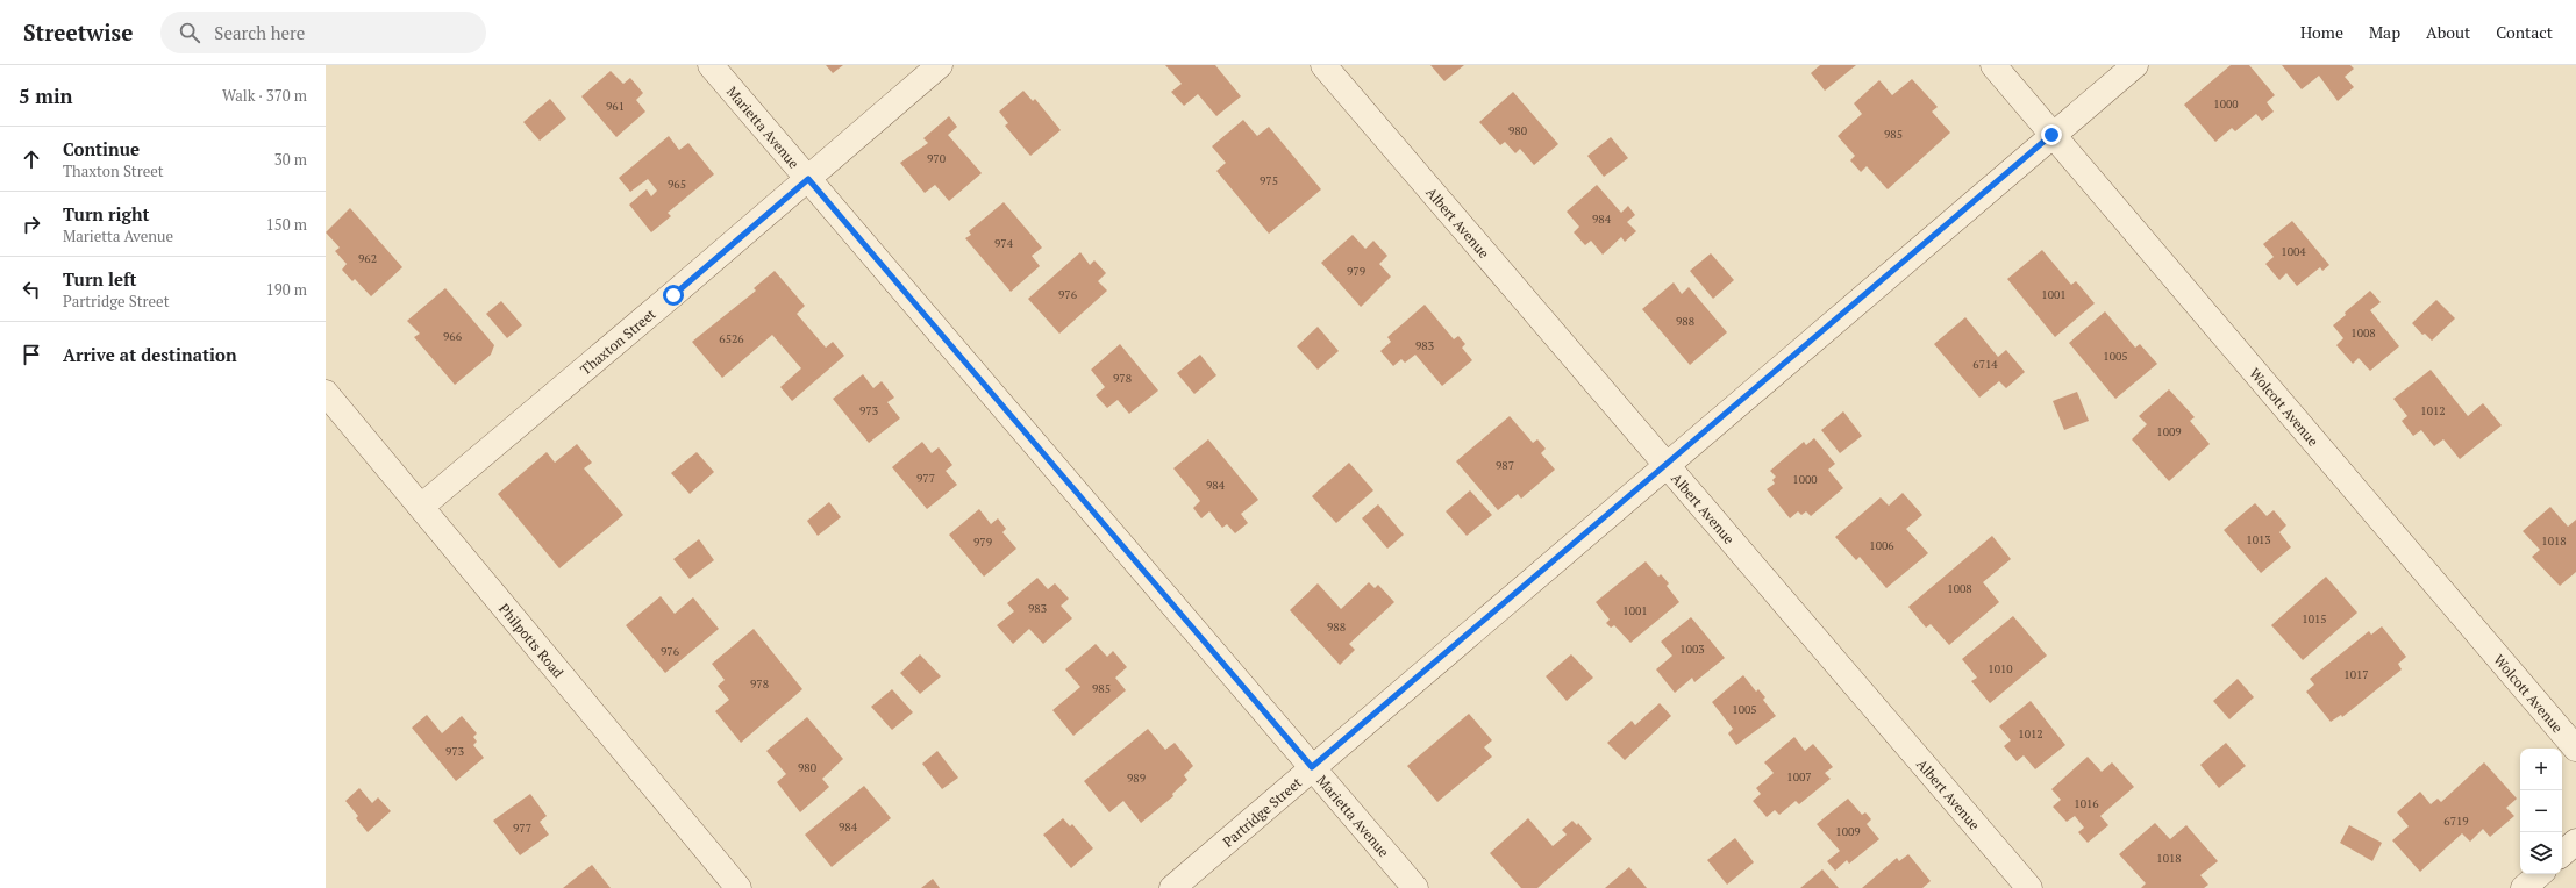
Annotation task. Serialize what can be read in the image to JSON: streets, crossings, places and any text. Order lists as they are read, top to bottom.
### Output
{
  "streets": {
    "street": [
      "Marietta Avenue",
      "Albert Avenue",
      "Thaxton Street",
      "Wolcott Avenue",
      "Philpotts Road",
      "Partridge Street"
    ]
  },
  "crossings": [
    ["Marietta Avenue", "Thaxton Street"],
    ["Marietta Avenue", "Partridge Street"],
    ["Albert Avenue", "Partridge Street"],
    ["Thaxton Street", "Philpotts Road"],
    ["Wolcott Avenue", "Partridge Street"]
  ],
  "house_numbers": [
    "1000",
    "961",
    "980",
    "985",
    "970",
    "975",
    "965",
    "984",
    "974",
    "1004",
    "962",
    "979",
    "976",
    "1001",
    "988",
    "1008",
    "966",
    "6526",
    "983",
    "1005",
    "6714",
    "978",
    "973",
    "1012",
    "1009",
    "987",
    "977",
    "1000",
    "984",
    "1013",
    "1018",
    "979",
    "1006",
    "1008",
    "983",
    "1001",
    "1015",
    "988",
    "1003",
    "976",
    "1010",
    "1017",
    "978",
    "985",
    "1005",
    "1012",
    "973",
    "980",
    "1007",
    "989",
    "1016",
    "6719",
    "984",
    "977",
    "1009",
    "1018"
  ],
  "page": {
    "header": "Streetwise",
    "search": "Search here",
    "nav": [
      "Home",
      "Map",
      "About",
      "Contact"
    ],
    "heading": ["5 min", "Walk · 370 m"],
    "list": [
      ["Continue", "Thaxton Street", "30 m"],
      ["Turn right", "Marietta Avenue", "150 m"],
      ["Turn left", "Partridge Street", "190 m"],
      "Arrive at destination"
    ],
    "map_buttons": ["+", "−"]
  }
}
